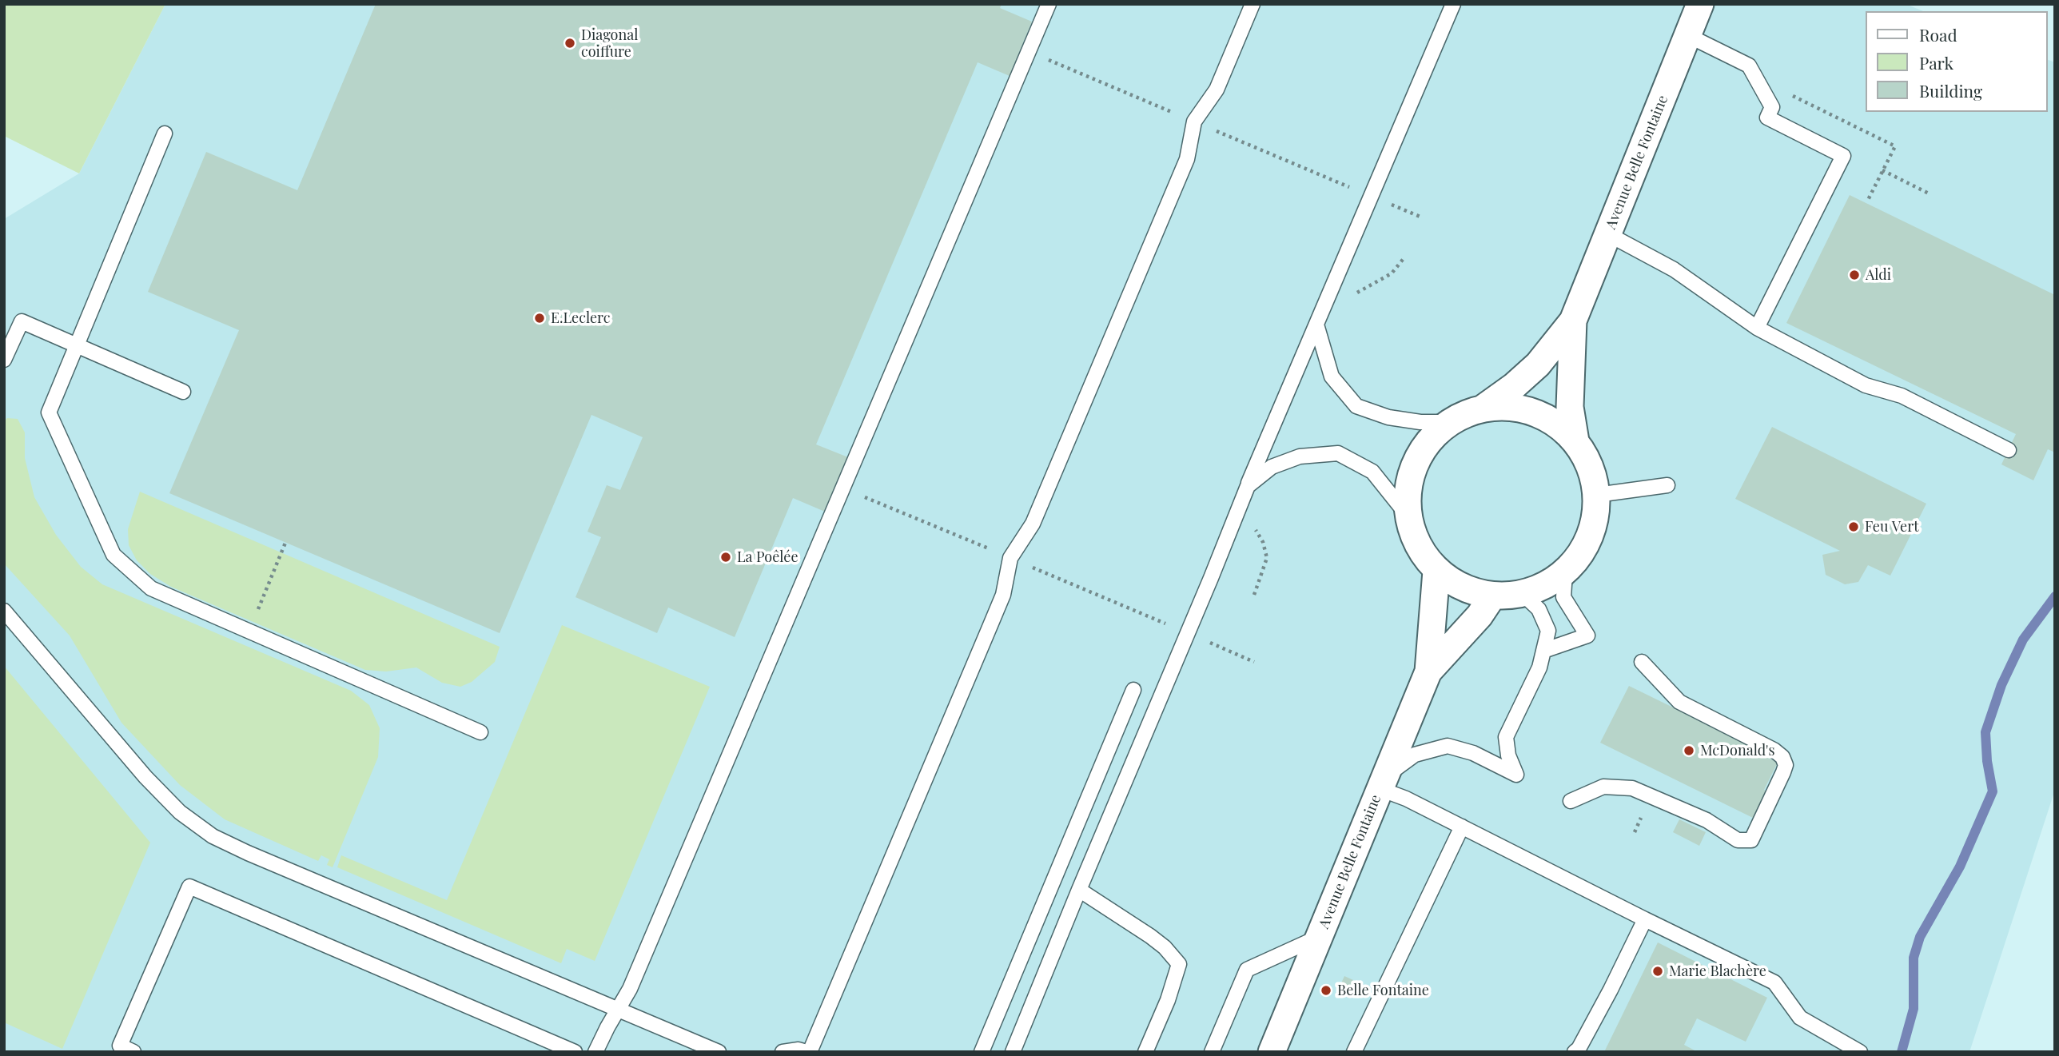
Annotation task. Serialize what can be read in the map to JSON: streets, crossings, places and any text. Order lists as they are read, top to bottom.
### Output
{
  "streets": {
    "street": ["Avenue Belle Fontaine"]
  },
  "places": [
    "Diagonal coiffure",
    "Aldi",
    "E.Leclerc",
    "Feu Vert",
    "La Poêlée",
    "McDonald's",
    "Marie Blachère",
    "Belle Fontaine"
  ],
  "legend": ["Road", "Park", "Building"]
}
